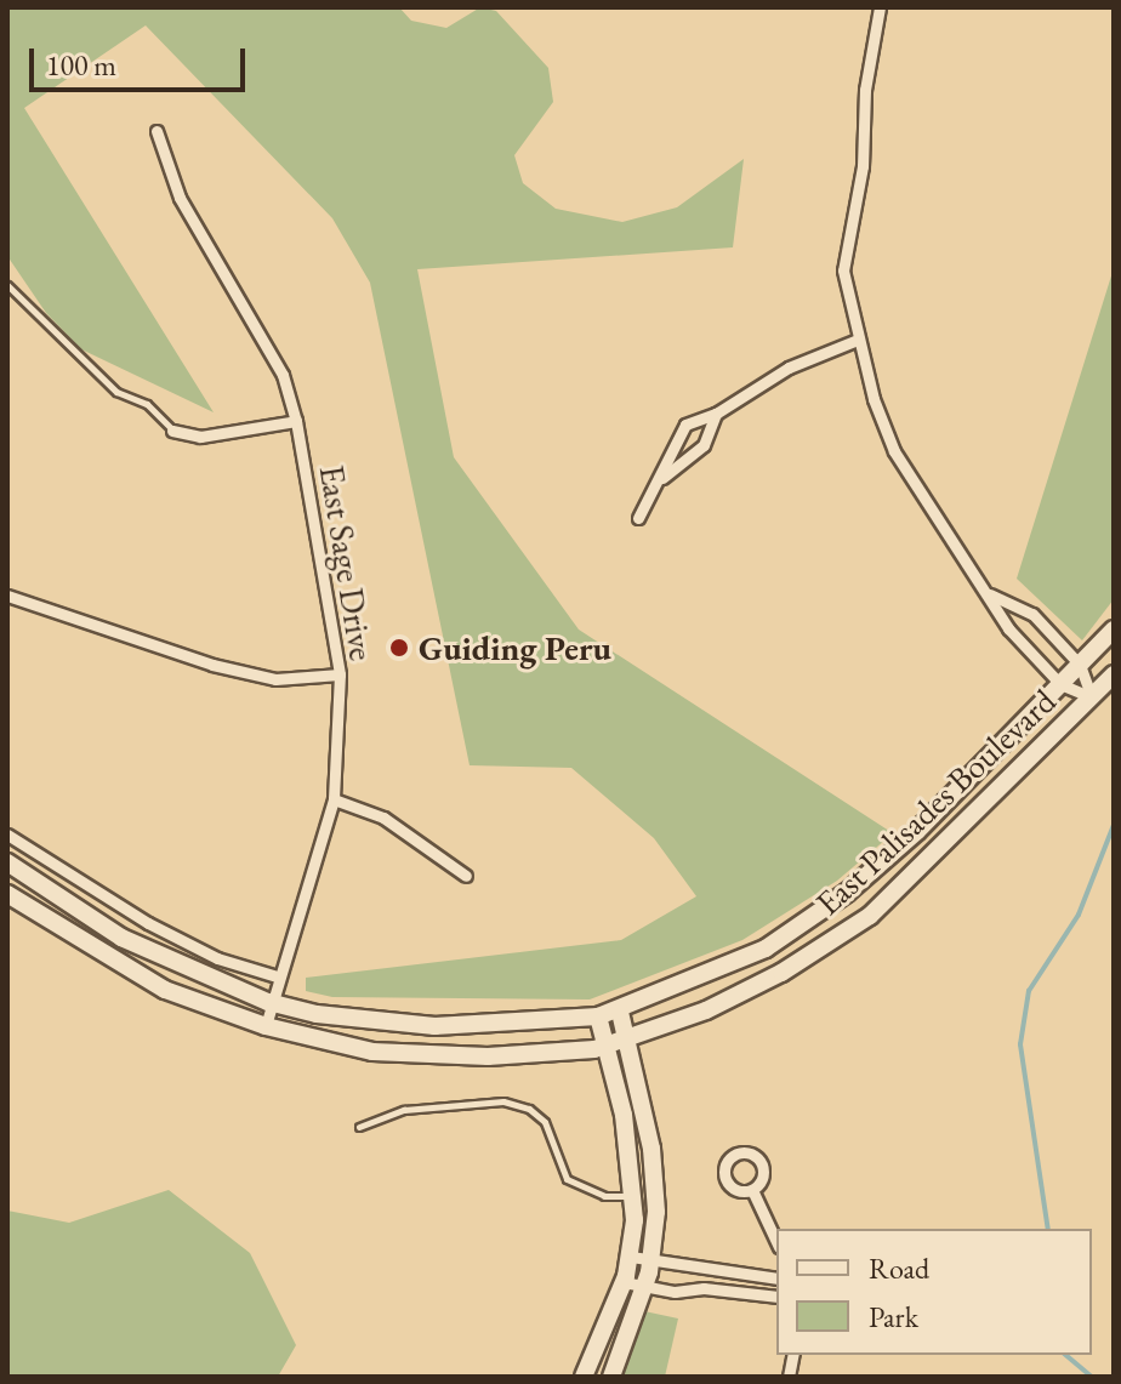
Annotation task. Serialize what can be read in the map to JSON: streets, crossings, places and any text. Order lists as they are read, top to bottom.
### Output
{
  "streets": {
    "street": ["East Sage Drive", "East Palisades Boulevard"]
  },
  "crossings": [
    ["East Sage Drive", "East Palisades Boulevard"]
  ],
  "places": ["Guiding Peru"],
  "legend": ["Road", "Park"],
  "scale_bar": "100 m"
}
